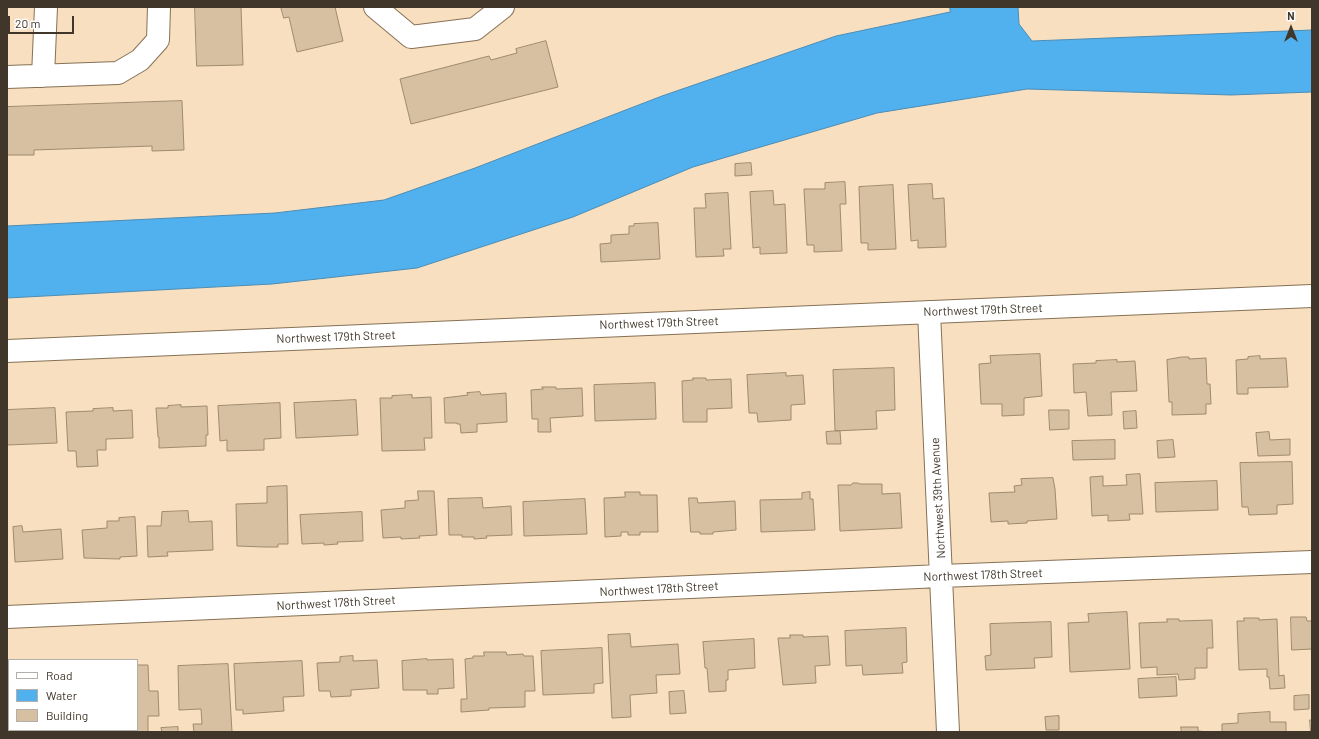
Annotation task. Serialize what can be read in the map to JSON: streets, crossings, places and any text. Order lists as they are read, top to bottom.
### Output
{
  "streets": {
    "street": ["Northwest 179th Street", "Northwest 39th Avenue", "Northwest 178th Street"]
  },
  "crossings": [
    ["Northwest 179th Street", "Northwest 39th Avenue"],
    ["Northwest 39th Avenue", "Northwest 178th Street"]
  ],
  "legend": ["Road", "Water", "Building"],
  "scale_bar": "20 m",
  "north": "top"
}
